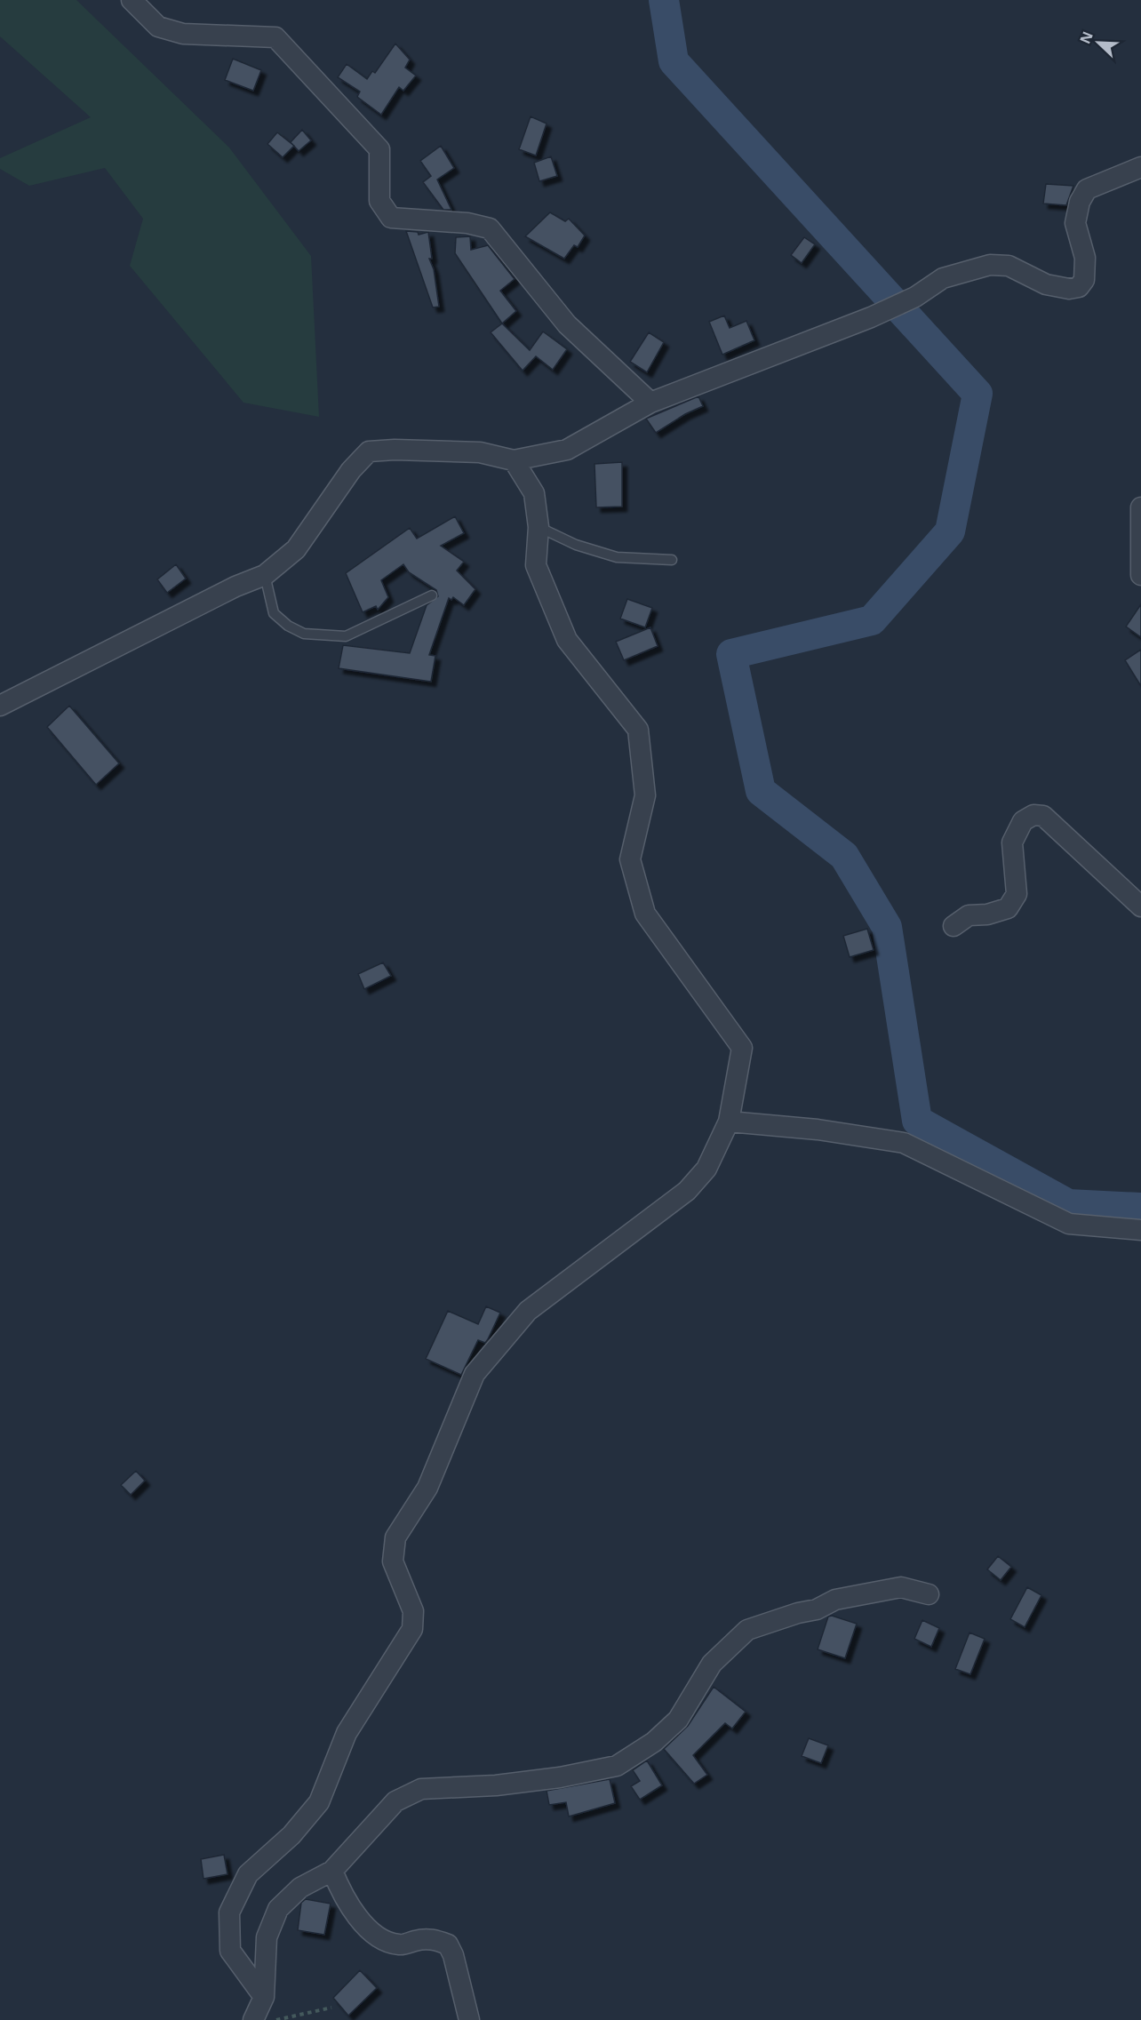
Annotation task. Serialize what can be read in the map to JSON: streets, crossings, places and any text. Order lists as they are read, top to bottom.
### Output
{
  "north": "top left"
}
